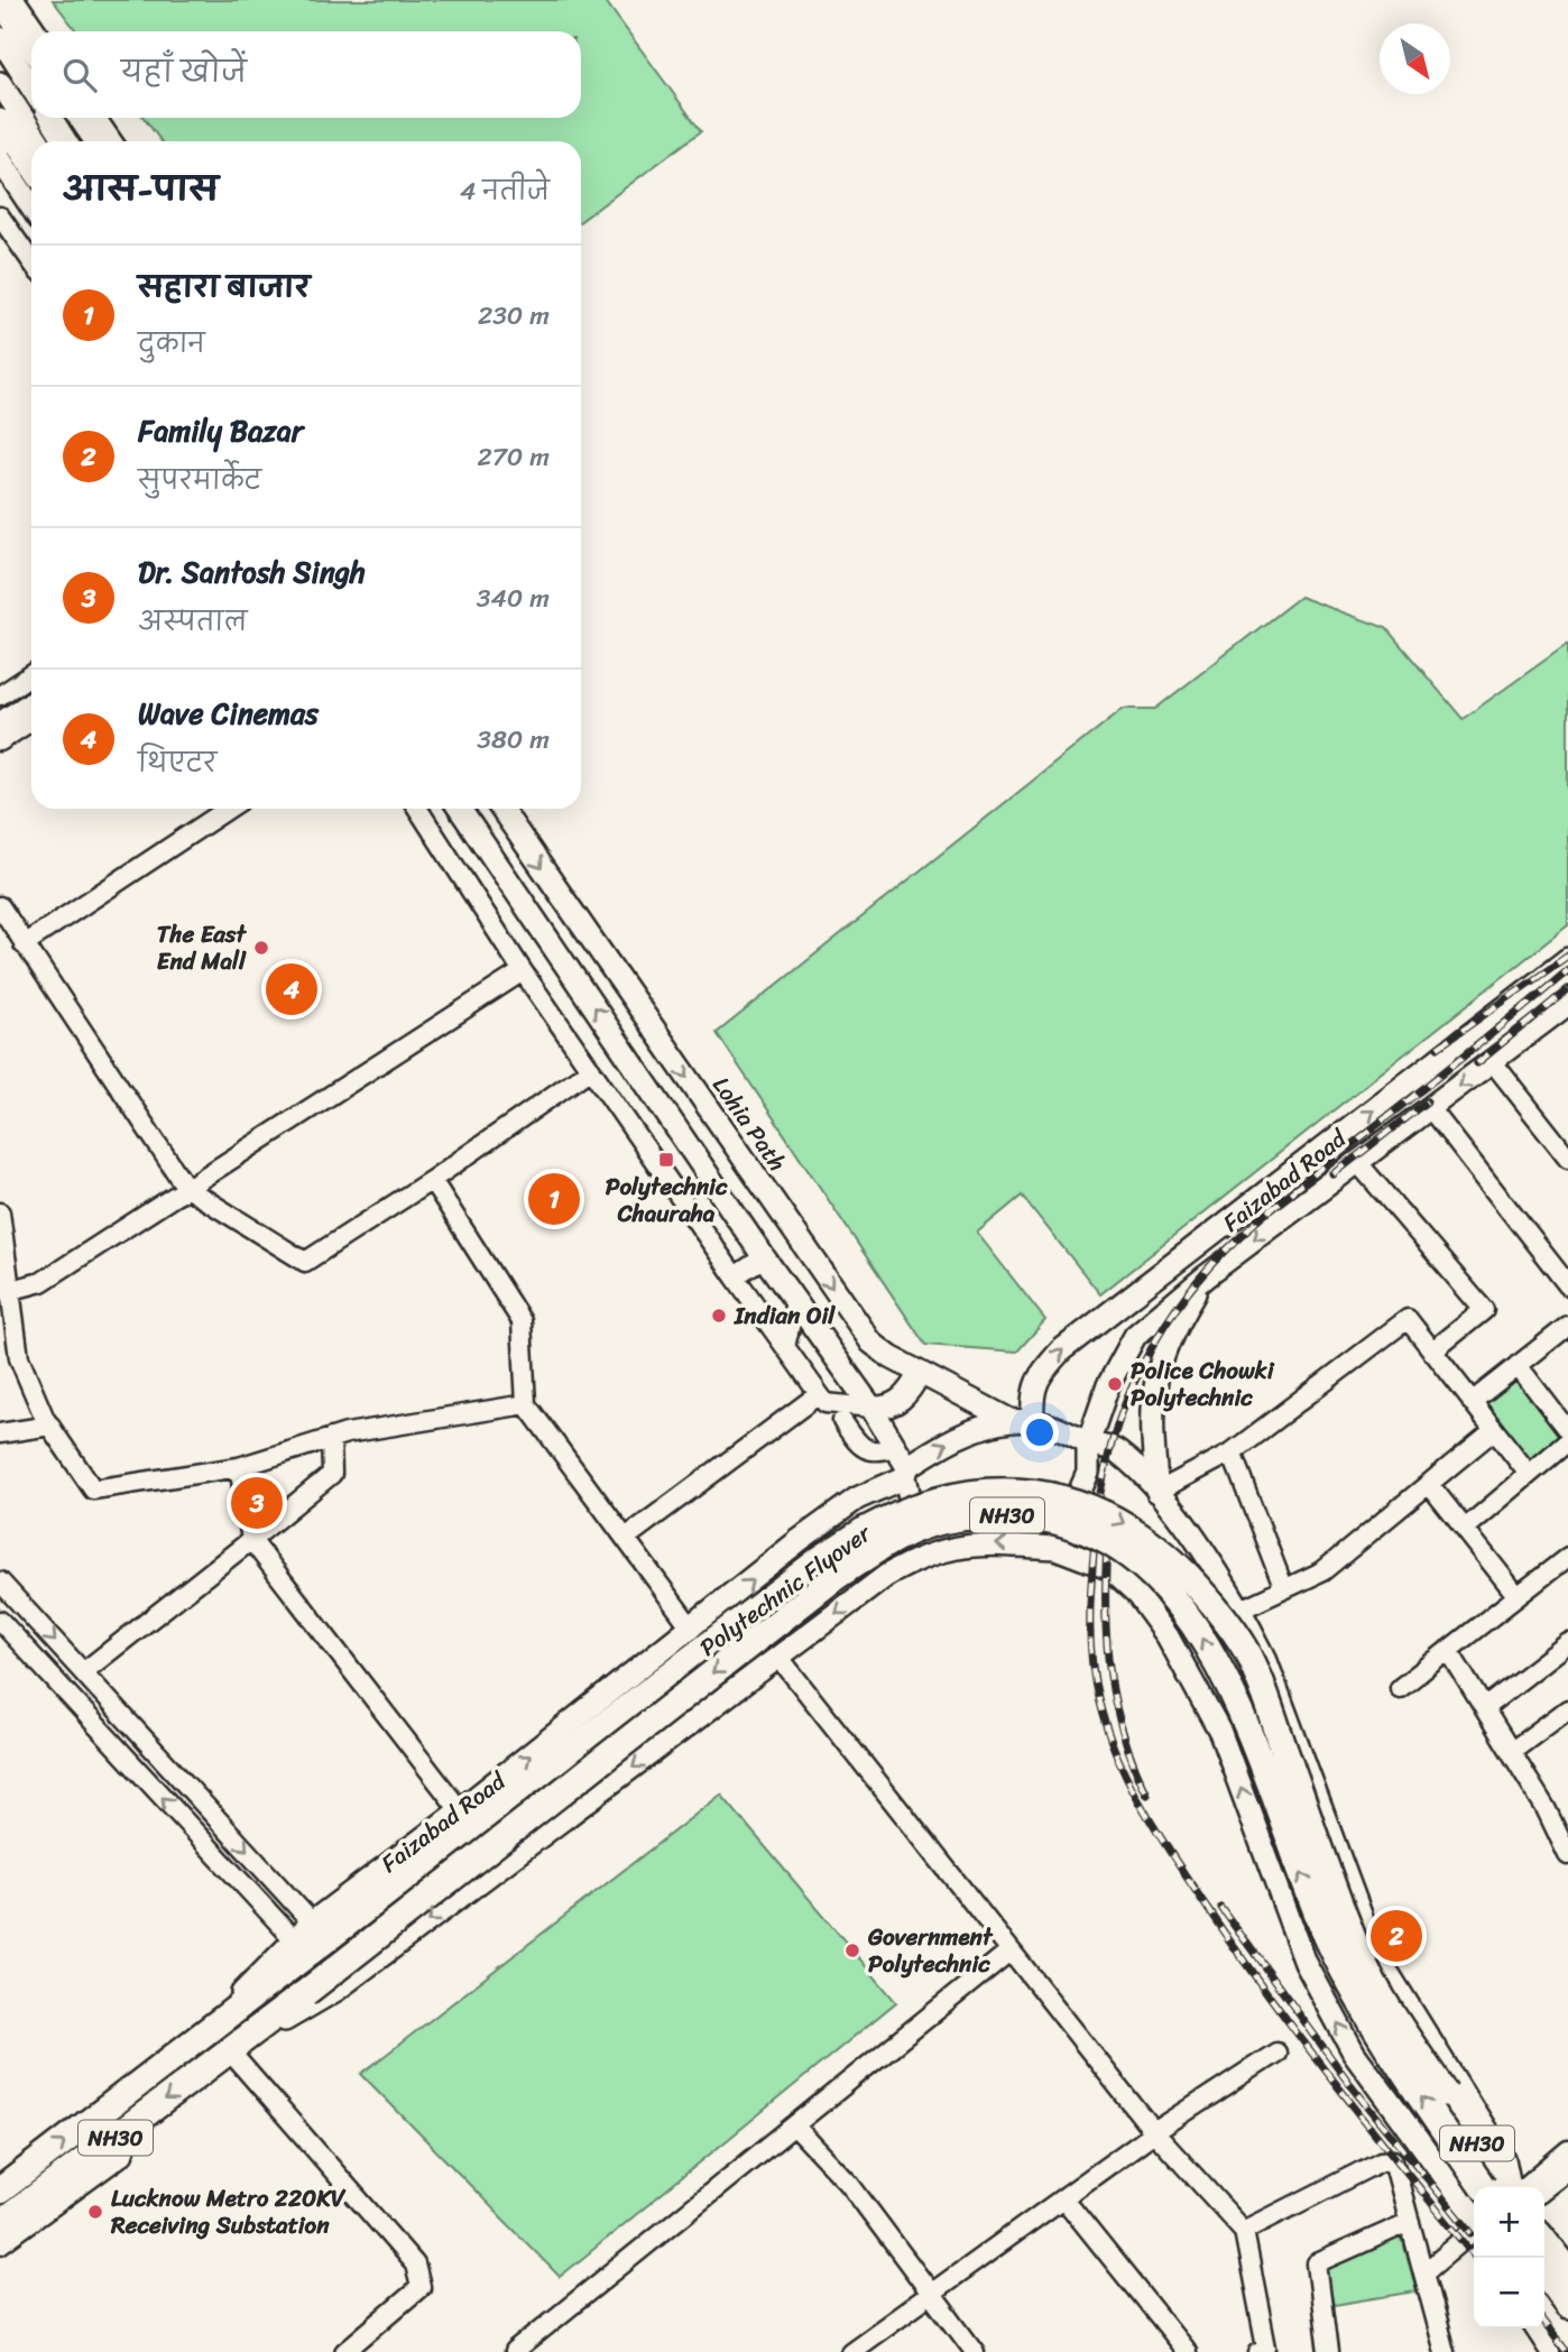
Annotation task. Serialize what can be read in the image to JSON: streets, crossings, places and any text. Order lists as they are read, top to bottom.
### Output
{
  "streets": {
    "highway": ["Faizabad Road", "NH30", "Polytechnic Flyover"],
    "main road": ["Lohia Path"]
  },
  "crossings": [
    ["Lohia Path", "Faizabad Road"],
    ["Faizabad Road", "Polytechnic Flyover"],
    ["NH30", "Polytechnic Flyover"]
  ],
  "places": {
    "other": [
      "The East End Mall",
      "Indian Oil",
      "Police Chowki Polytechnic",
      "Government Polytechnic",
      "Lucknow Metro 220KV Receiving Substation"
    ],
    "transit": ["Polytechnic Chauraha"]
  },
  "north": "bottom right",
  "page": {
    "search": "यहाँ खोजें",
    "heading": ["आस-पास", "4 नतीजे"],
    "list": [
      {
        "mark": "1",
        "name": "सहारा बाजार",
        "note": "दुकान",
        "value": "230 m"
      },
      {
        "mark": "2",
        "name": "Family Bazar",
        "note": "सुपरमार्केट",
        "value": "270 m"
      },
      {
        "mark": "3",
        "name": "Dr. Santosh Singh",
        "note": "अस्पताल",
        "value": "340 m"
      },
      {
        "mark": "4",
        "name": "Wave Cinemas",
        "note": "थिएटर",
        "value": "380 m"
      }
    ],
    "pins": [
      "4",
      "1",
      "3",
      "2"
    ],
    "map_buttons": ["+", "−"]
  }
}
